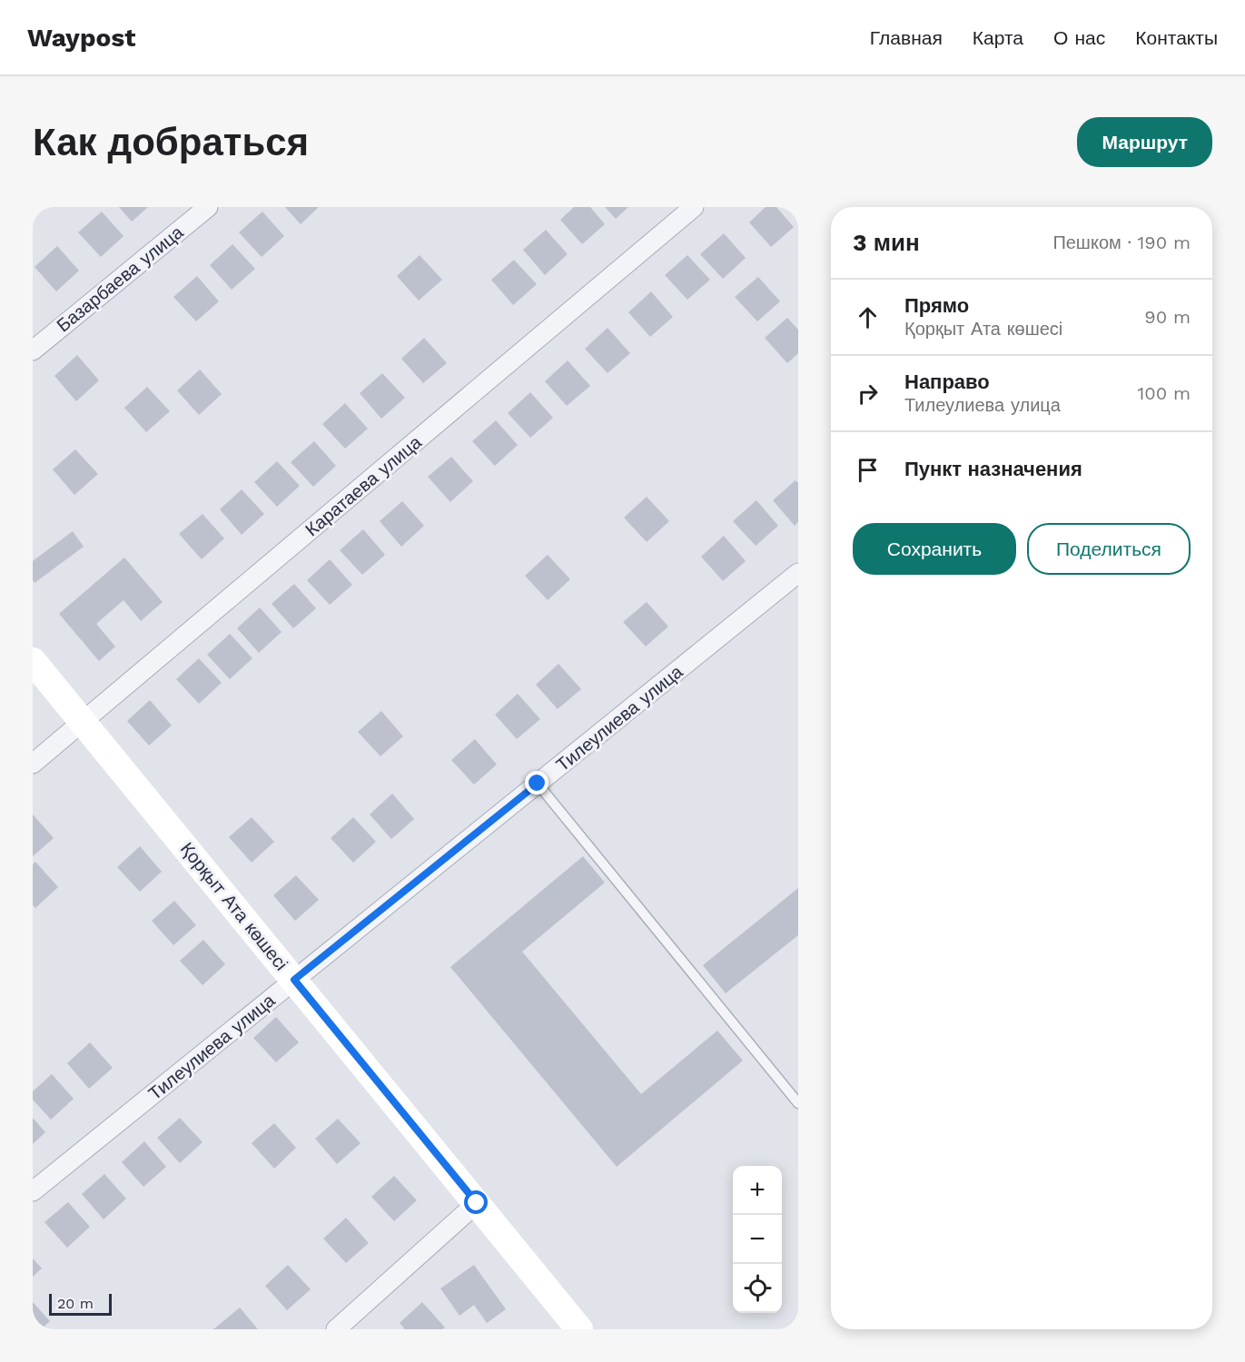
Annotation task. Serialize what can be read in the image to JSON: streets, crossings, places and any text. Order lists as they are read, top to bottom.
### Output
{
  "streets": {
    "main road": ["Қорқыт Ата көшесі"],
    "street": ["Базарбаева улица", "Каратаева улица", "Тилеулиева улица"]
  },
  "crossings": [
    ["Каратаева улица", "Қорқыт Ата көшесі"],
    ["Тилеулиева улица", "Қорқыт Ата көшесі"]
  ],
  "scale_bar": "20 m",
  "page": {
    "header": "Waypost",
    "nav": [
      "Главная",
      "Карта",
      "О нас",
      "Контакты"
    ],
    "buttons": [
      "Маршрут",
      ["Сохранить", "Поделиться"]
    ],
    "title": "Как добраться",
    "heading": ["3 мин", "Пешком · 190 m"],
    "list": [
      ["Прямо", "Қорқыт Ата көшесі", "90 m"],
      ["Направо", "Тилеулиева улица", "100 m"],
      "Пункт назначения"
    ],
    "map_buttons": ["+", "−"],
    "scale": "20 m"
  }
}
